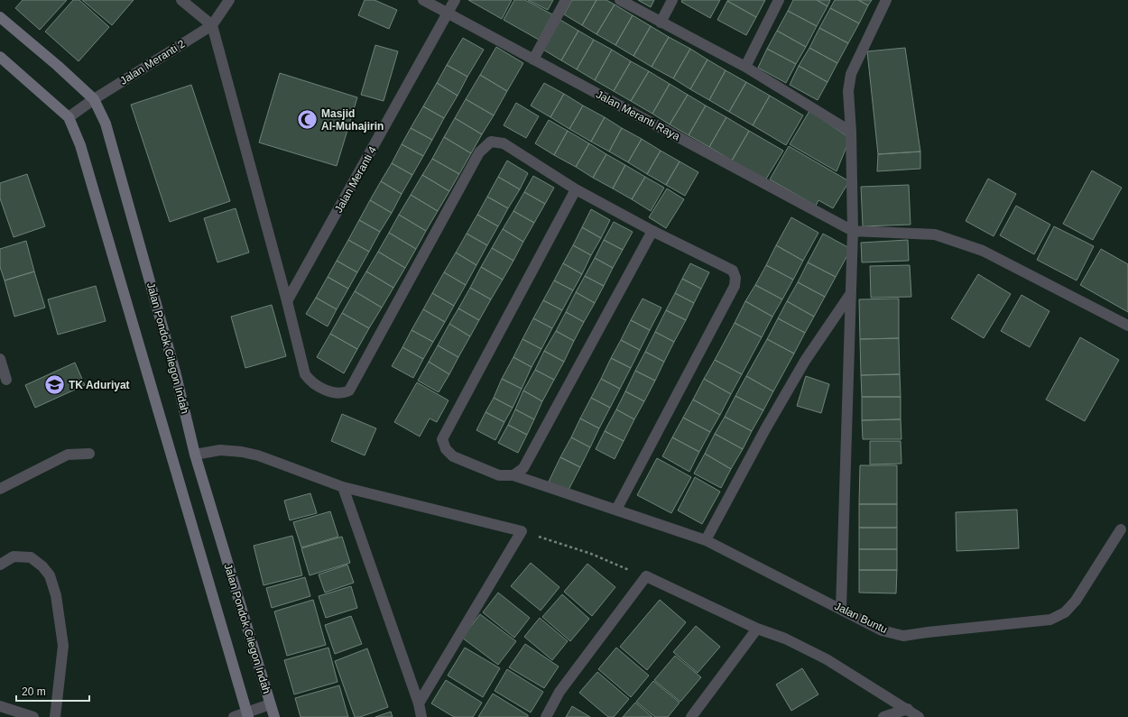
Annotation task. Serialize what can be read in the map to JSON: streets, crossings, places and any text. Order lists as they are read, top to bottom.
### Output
{
  "streets": {
    "street": [
      "Jalan Meranti 2",
      "Jalan Meranti Raya",
      "Jalan Meranti 4",
      "Jalan Pondok Cilegon Indah",
      "Jalan Buntu"
    ]
  },
  "crossings": [
    ["Jalan Meranti 2", "Jalan Pondok Cilegon Indah"],
    ["Jalan Meranti Raya", "Jalan Meranti 4"]
  ],
  "places": {
    "mosque": ["Masjid Al-Muhajirin"],
    "school or university": ["TK Aduriyat"]
  },
  "scale_bar": "20 m"
}
